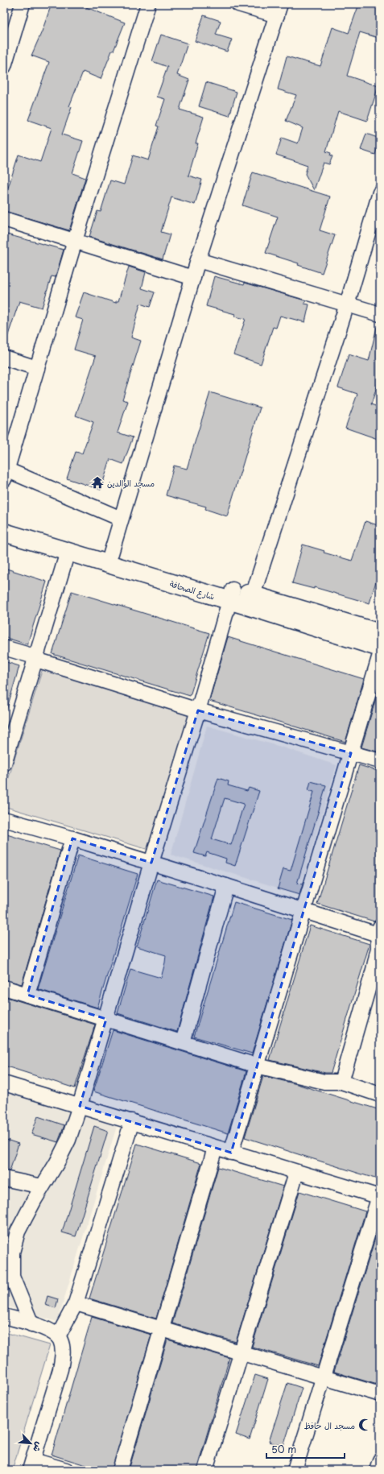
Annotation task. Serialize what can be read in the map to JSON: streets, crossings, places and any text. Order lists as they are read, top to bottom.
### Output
{
  "streets": {
    "main road": ["شارع الصحافة"]
  },
  "places": {
    "temple": ["مسجد الوالدين"],
    "mosque": ["مسجد ال حافظ"]
  },
  "scale_bar": "50 m",
  "north": "bottom right"
}
